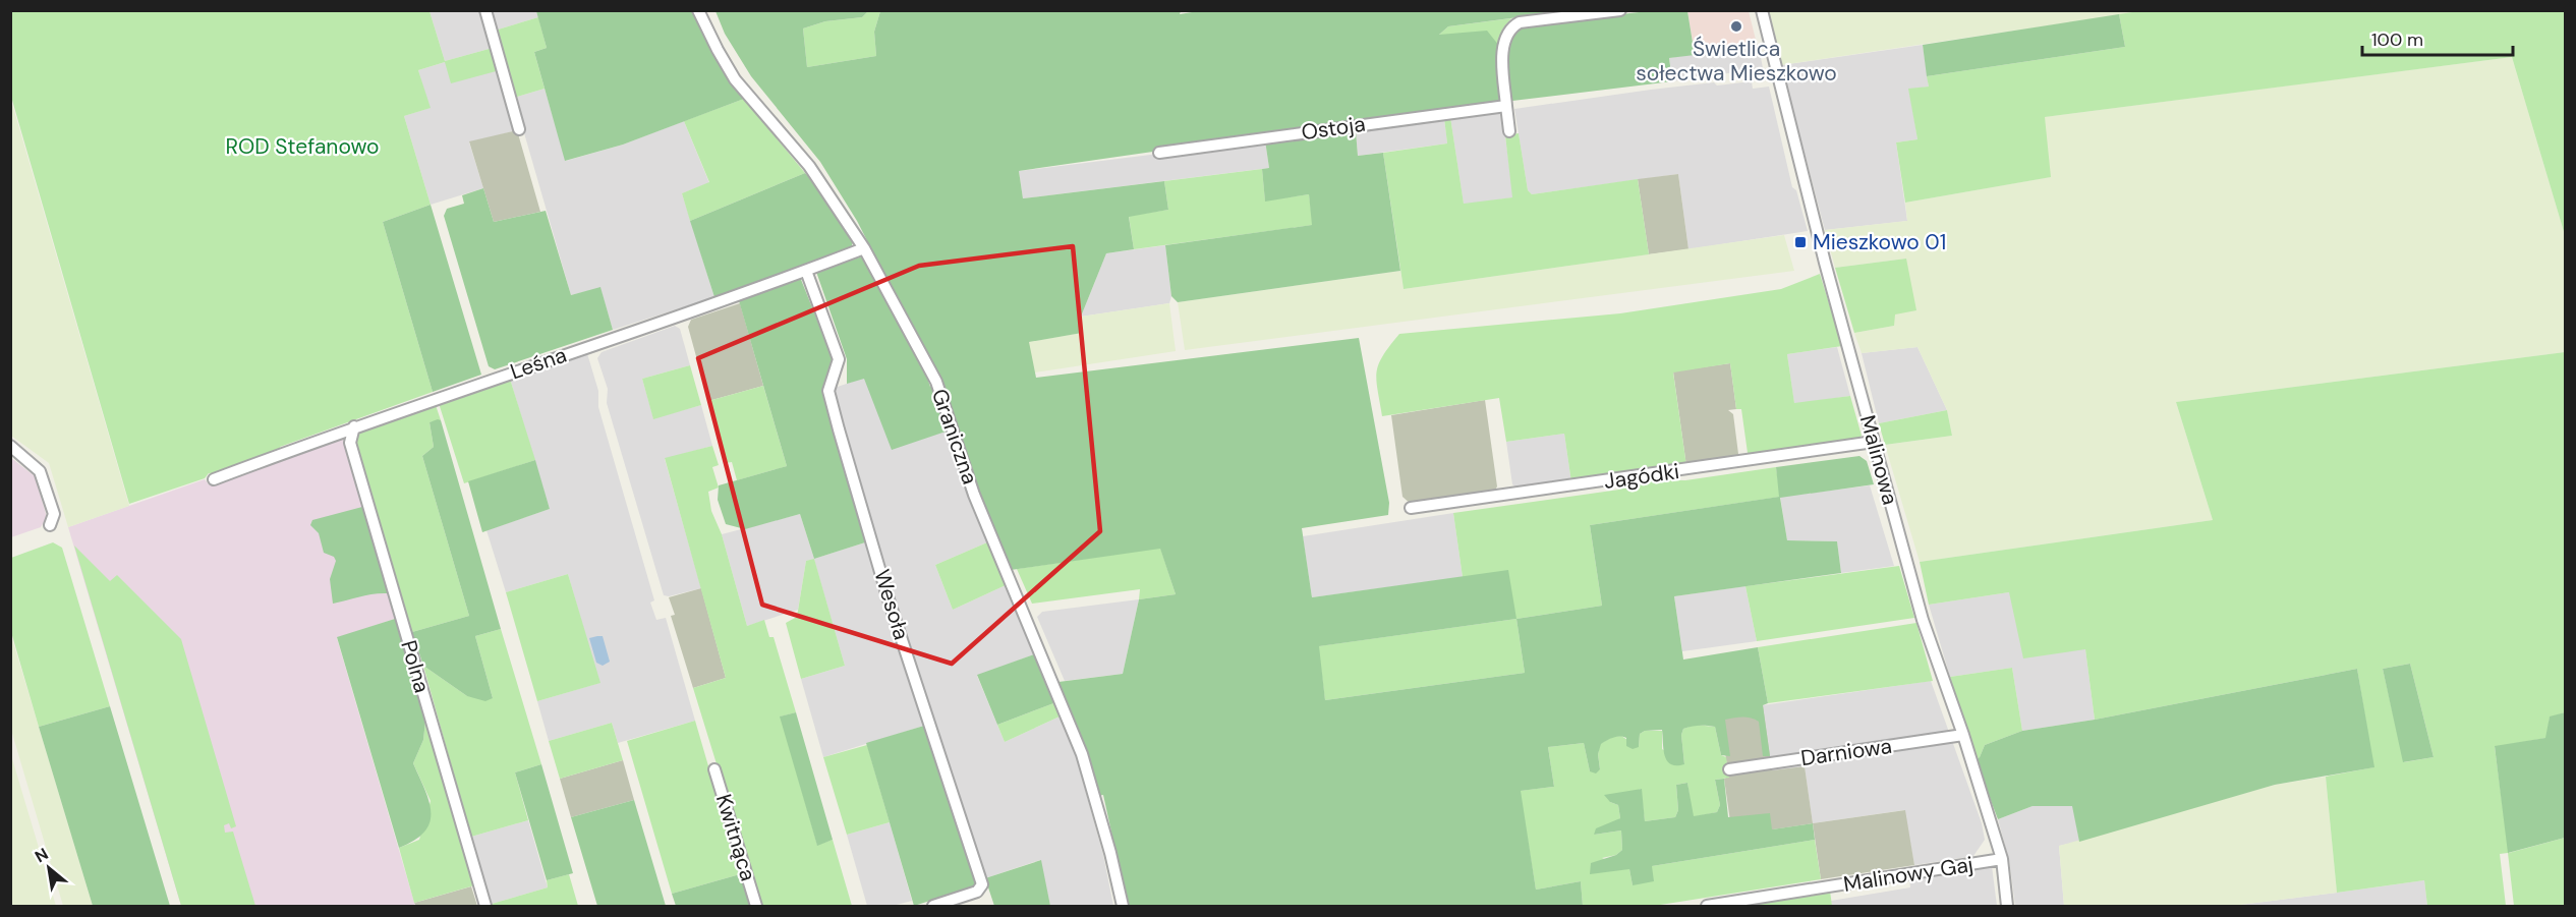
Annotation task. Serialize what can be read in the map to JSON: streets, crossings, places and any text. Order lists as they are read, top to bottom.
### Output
{
  "streets": {
    "street": [
      "Ostoja",
      "Leśna",
      "Graniczna",
      "Malinowa",
      "Jagódki",
      "Wesoła",
      "Polna",
      "Darniowa",
      "Kwitnąca",
      "Malinowy Gaj"
    ]
  },
  "crossings": [
    ["Leśna", "Graniczna"],
    ["Leśna", "Wesoła"],
    ["Leśna", "Polna"],
    ["Malinowa", "Jagódki"],
    ["Malinowa", "Darniowa"],
    ["Malinowa", "Malinowy Gaj"]
  ],
  "parks": ["ROD Stefanowo"],
  "places": {
    "other": ["Świetlica sołectwa Mieszkowo"],
    "transit": ["Mieszkowo 01"]
  },
  "scale_bar": "100 m",
  "north": "top left"
}
